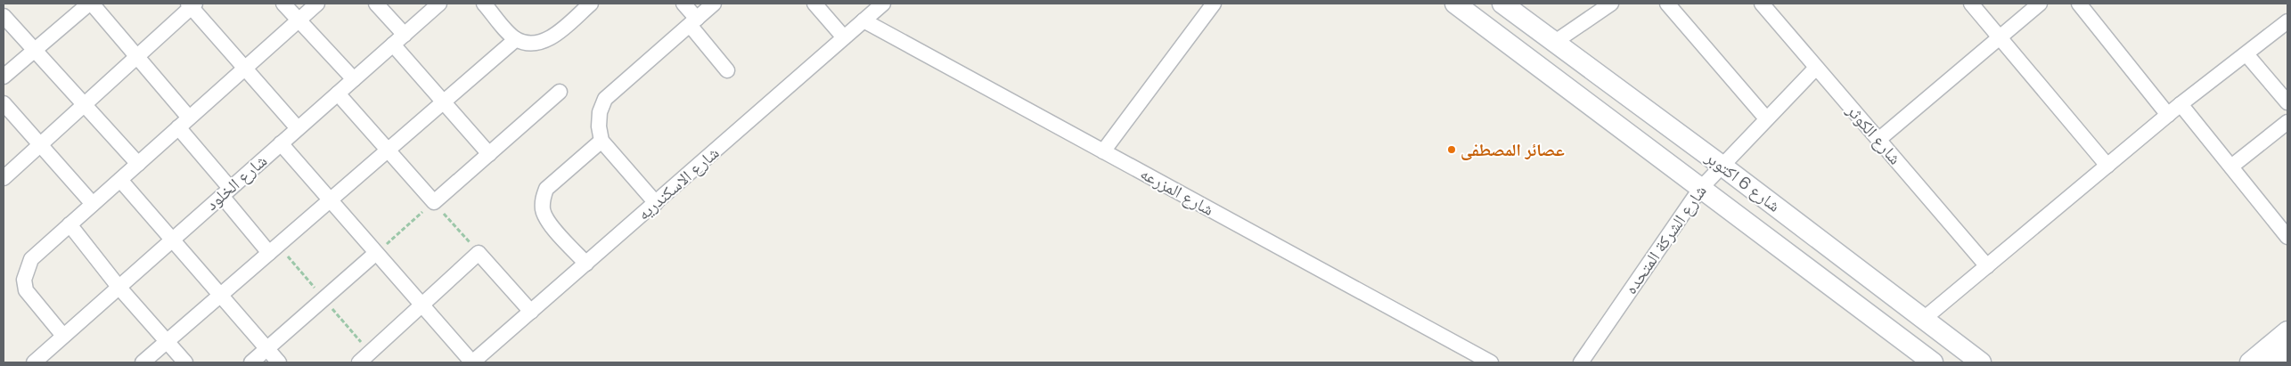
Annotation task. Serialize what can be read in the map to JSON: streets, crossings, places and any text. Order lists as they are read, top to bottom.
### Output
{
  "streets": {
    "street": [
      "شارع الكوثر",
      "شارع 6 اكتوبر",
      "شارع الخلود",
      "شارع الاسكندريه",
      "شارع المزرعه",
      "شارع الشركة المتحده"
    ]
  },
  "crossings": [
    ["شارع الكوثر", "شارع الشركة المتحده"],
    ["شارع 6 اكتوبر", "شارع الشركة المتحده"],
    ["شارع الاسكندريه", "شارع المزرعه"]
  ],
  "places": ["عصائر المصطفى"]
}
